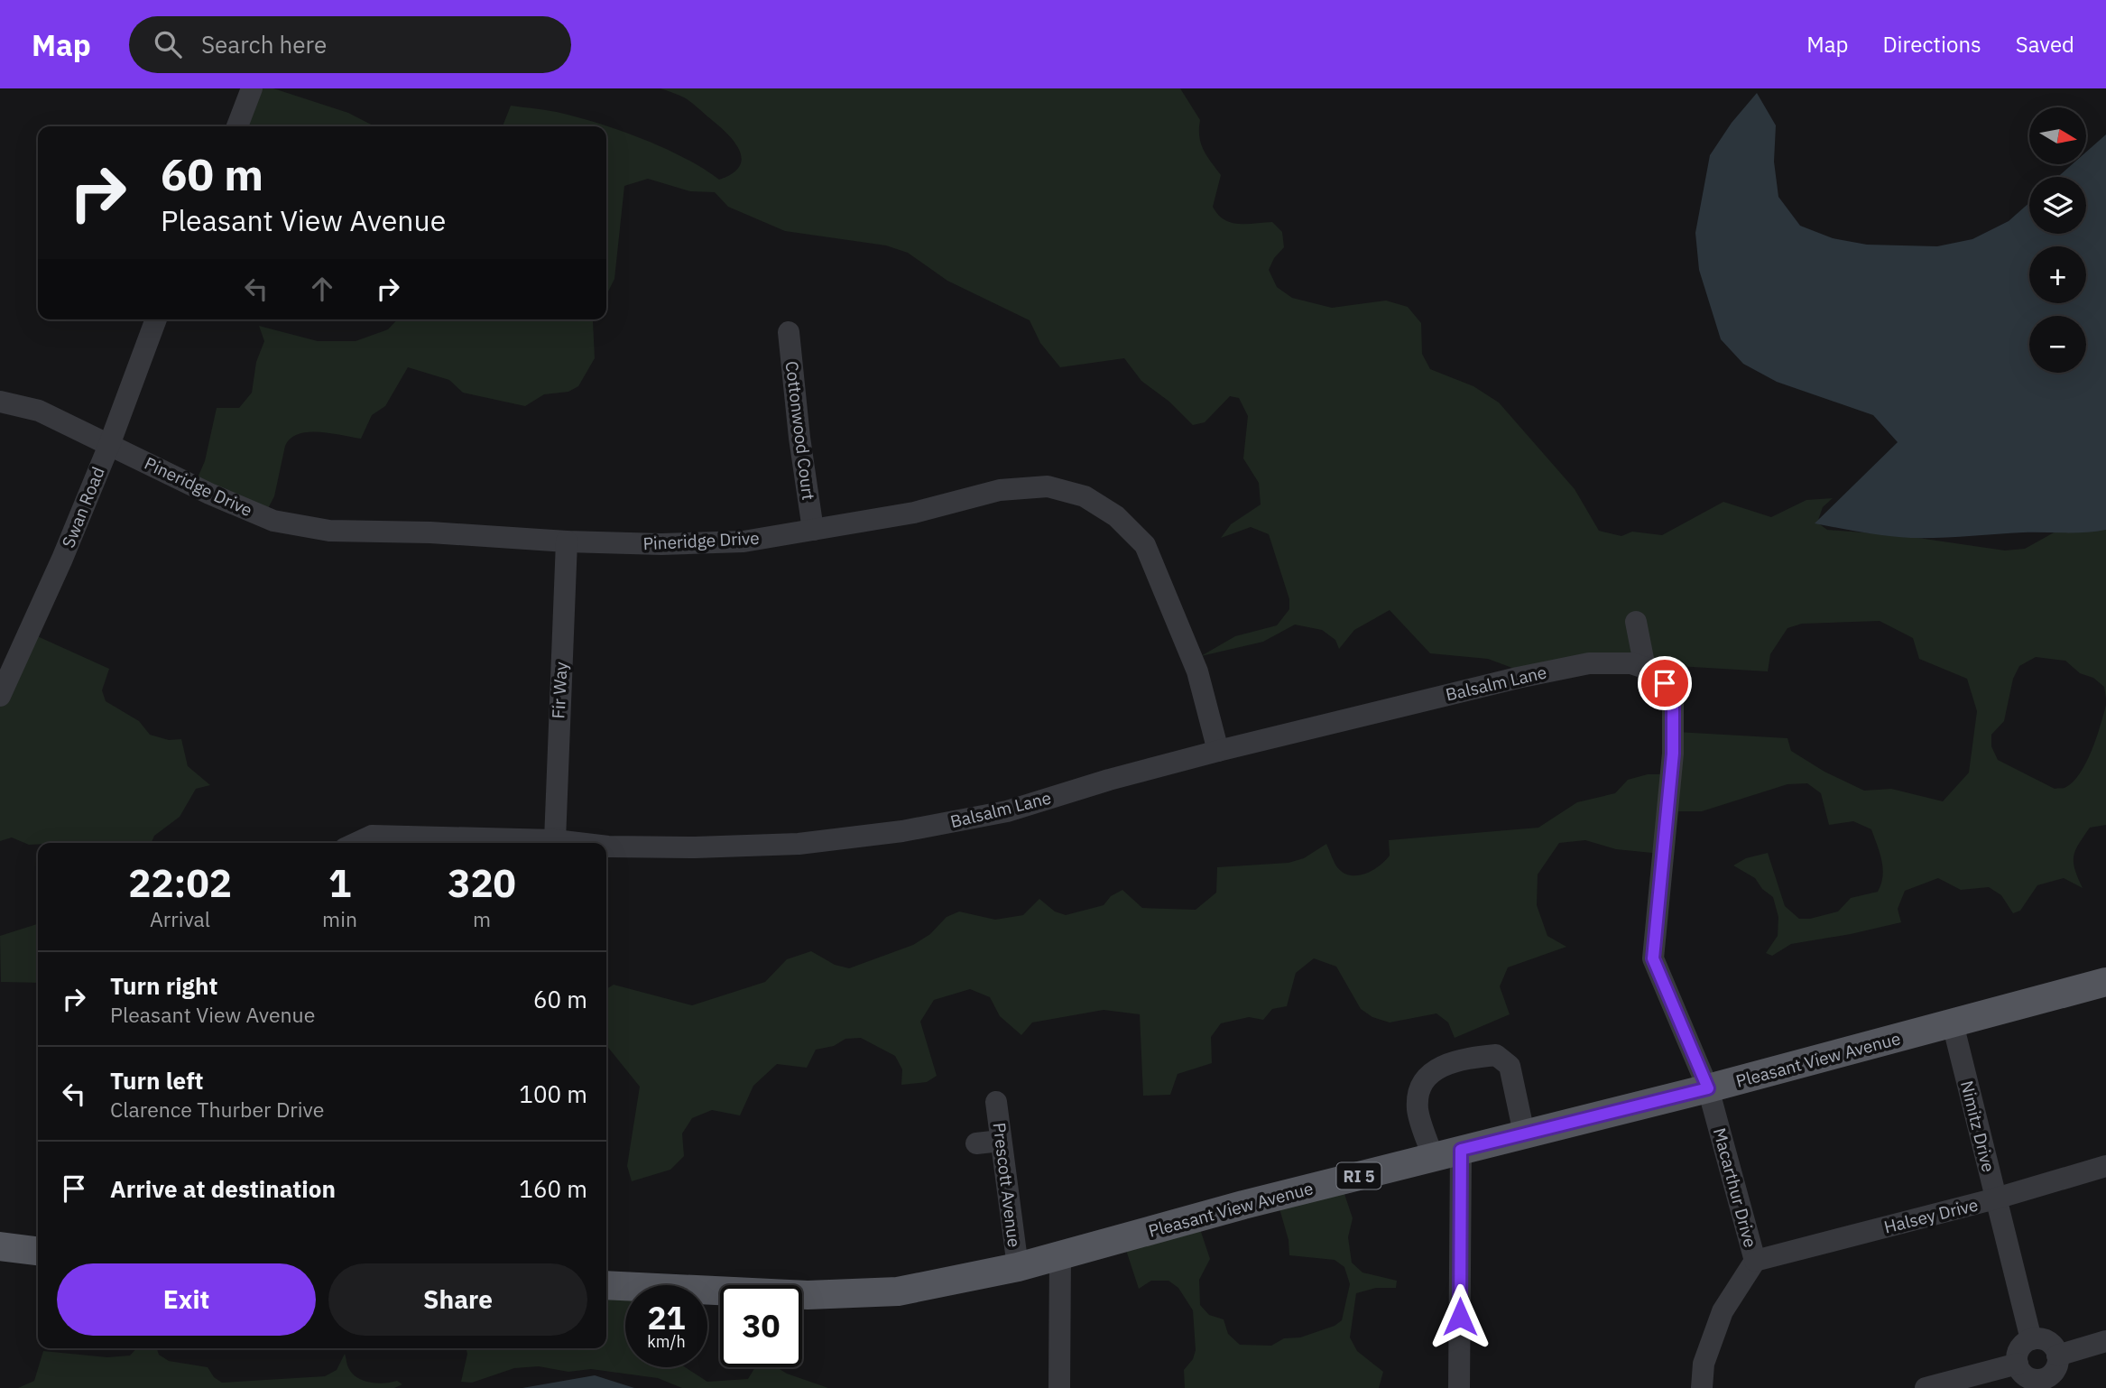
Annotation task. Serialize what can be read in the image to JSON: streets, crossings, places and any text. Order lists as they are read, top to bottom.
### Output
{
  "streets": {
    "main road": ["Pleasant View Avenue", "RI 5"],
    "street": [
      "Cottonwood Court",
      "Pineridge Drive",
      "Swan Road",
      "Balsalm Lane",
      "Fir Way",
      "Nimitz Drive",
      "Prescott Avenue",
      "Macarthur Drive",
      "Halsey Drive"
    ]
  },
  "crossings": [
    ["Cottonwood Court", "Pineridge Drive"],
    ["Pineridge Drive", "Swan Road"],
    ["Pineridge Drive", "Balsalm Lane"],
    ["Pineridge Drive", "Fir Way"],
    ["Balsalm Lane", "Fir Way"],
    ["Balsalm Lane", "Macarthur Drive"],
    ["Pleasant View Avenue", "Nimitz Drive"],
    ["Pleasant View Avenue", "Prescott Avenue"],
    ["Pleasant View Avenue", "Macarthur Drive"],
    ["Nimitz Drive", "Halsey Drive"],
    ["Macarthur Drive", "Halsey Drive"]
  ],
  "north": "right",
  "page": {
    "header": "Map",
    "search": "Search here",
    "nav": ["Map", "Directions", "Saved"],
    "map_buttons": ["+", "−"],
    "turn": ["60 m", "Pleasant View Avenue"],
    "eta": [
      "22:02",
      "Arrival",
      "1",
      "min",
      "320",
      "m"
    ],
    "list": [
      {
        "name": "Turn right",
        "note": "Pleasant View Avenue",
        "value": "60 m"
      },
      {
        "name": "Turn left",
        "note": "Clarence Thurber Drive",
        "value": "100 m"
      },
      {
        "name": "Arrive at destination",
        "value": "160 m"
      }
    ],
    "buttons": ["Exit", "Share"],
    "speed": "21 km/h",
    "limit": "30"
  }
}
